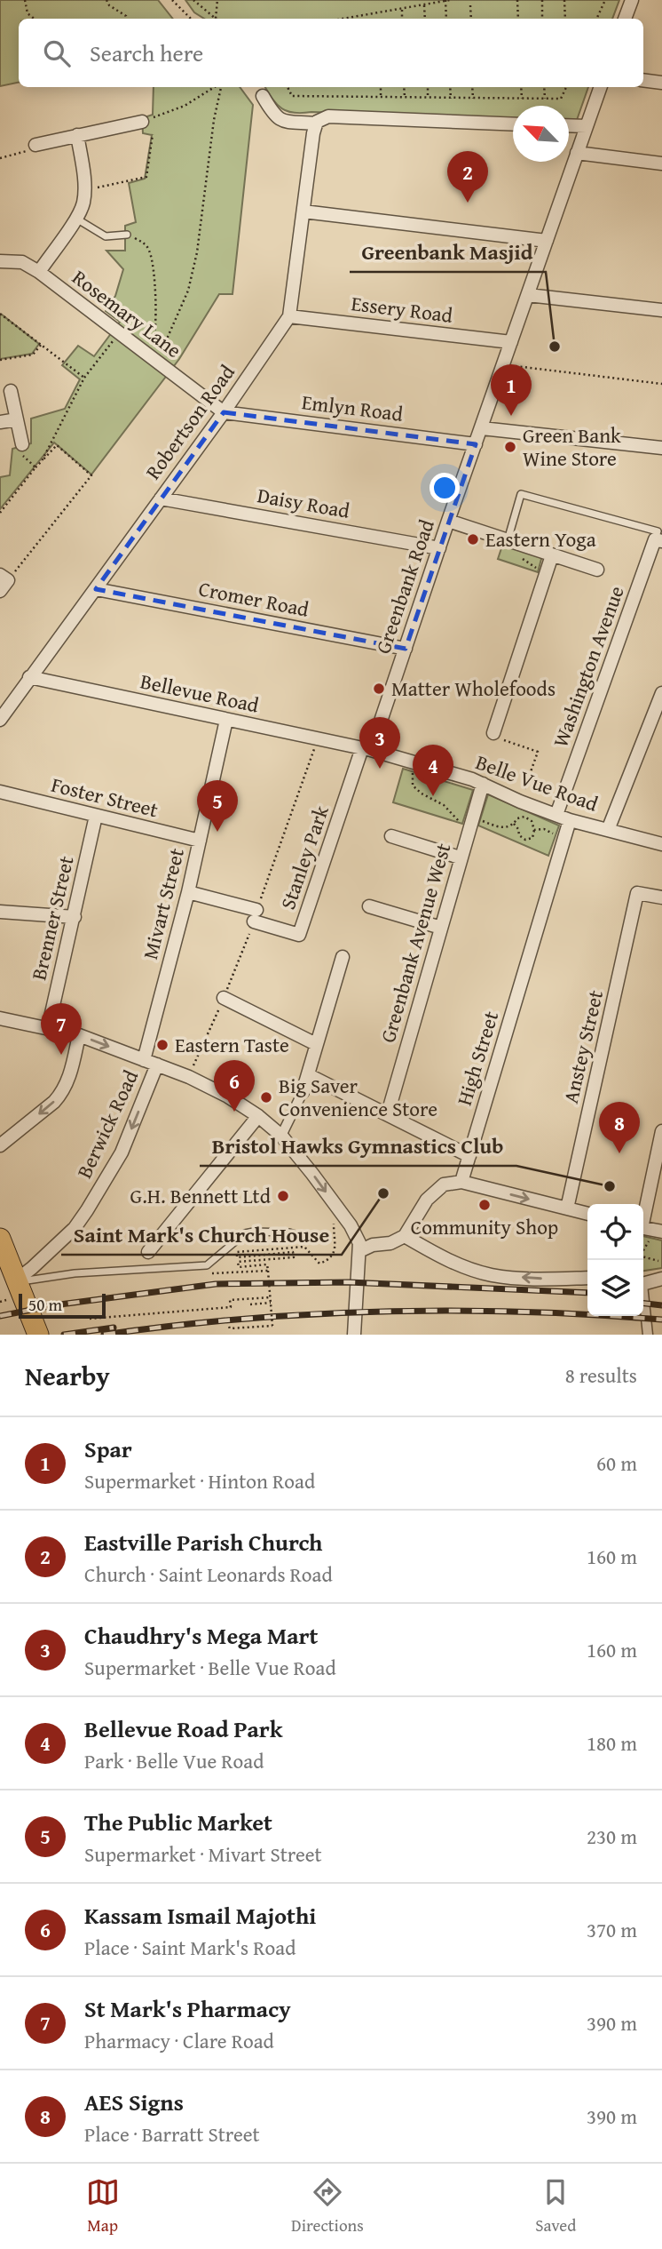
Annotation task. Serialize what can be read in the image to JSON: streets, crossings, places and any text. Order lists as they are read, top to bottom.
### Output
{
  "streets": {
    "street": [
      "Essery Road",
      "Rosemary Lane",
      "Emlyn Road",
      "Robertson Road",
      "Daisy Road",
      "Greenbank Road",
      "Cromer Road",
      "Washington Avenue",
      "Bellevue Road",
      "Belle Vue Road",
      "Foster Street",
      "Stanley Park",
      "Mivart Street",
      "Brenner Street",
      "Greenbank Avenue West",
      "Anstey Street",
      "High Street",
      "Berwick Road"
    ]
  },
  "crossings": [
    ["Essery Road", "Robertson Road"],
    ["Essery Road", "Greenbank Road"],
    ["Rosemary Lane", "Emlyn Road"],
    ["Rosemary Lane", "Robertson Road"],
    ["Emlyn Road", "Robertson Road"],
    ["Emlyn Road", "Greenbank Road"],
    ["Robertson Road", "Daisy Road"],
    ["Robertson Road", "Cromer Road"],
    ["Robertson Road", "Bellevue Road"],
    ["Daisy Road", "Greenbank Road"],
    ["Greenbank Road", "Cromer Road"],
    ["Greenbank Road", "Bellevue Road"],
    ["Greenbank Road", "Belle Vue Road"],
    ["Greenbank Road", "Stanley Park"],
    ["Washington Avenue", "Belle Vue Road"],
    ["Bellevue Road", "Belle Vue Road"],
    ["Bellevue Road", "Stanley Park"],
    ["Bellevue Road", "Mivart Street"],
    ["Belle Vue Road", "Stanley Park"],
    ["Belle Vue Road", "Greenbank Avenue West"],
    ["Belle Vue Road", "High Street"],
    ["Foster Street", "Mivart Street"],
    ["Foster Street", "Brenner Street"],
    ["Stanley Park", "Mivart Street"]
  ],
  "places": [
    "Greenbank Masjid",
    "Green Bank Wine Store",
    "Eastern Yoga",
    "Matter Wholefoods",
    "Eastern Taste",
    "Big Saver Convenience Store",
    "Bristol Hawks Gymnastics Club",
    "Saint Mark's Church House",
    "G.H. Bennett Ltd",
    "Community Shop"
  ],
  "scale_bar": "50 m",
  "north": "top left",
  "page": {
    "search": "Search here",
    "pins": [
      "2",
      "1",
      "3",
      "4",
      "5",
      "7",
      "6",
      "8"
    ],
    "scale": "50 m",
    "heading": ["Nearby", "8 results"],
    "list": [
      {
        "mark": "1",
        "name": "Spar",
        "note": "Supermarket · Hinton Road",
        "value": "60 m"
      },
      {
        "mark": "2",
        "name": "Eastville Parish Church",
        "note": "Church · Saint Leonards Road",
        "value": "160 m"
      },
      {
        "mark": "3",
        "name": "Chaudhry's Mega Mart",
        "note": "Supermarket · Belle Vue Road",
        "value": "160 m"
      },
      {
        "mark": "4",
        "name": "Bellevue Road Park",
        "note": "Park · Belle Vue Road",
        "value": "180 m"
      },
      {
        "mark": "5",
        "name": "The Public Market",
        "note": "Supermarket · Mivart Street",
        "value": "230 m"
      },
      {
        "mark": "6",
        "name": "Kassam Ismail Majothi",
        "note": "Place · Saint Mark's Road",
        "value": "370 m"
      },
      {
        "mark": "7",
        "name": "St Mark's Pharmacy",
        "note": "Pharmacy · Clare Road",
        "value": "390 m"
      },
      {
        "mark": "8",
        "name": "AES Signs",
        "note": "Place · Barratt Street",
        "value": "390 m"
      }
    ],
    "nav": ["Map", "Directions", "Saved"]
  }
}
